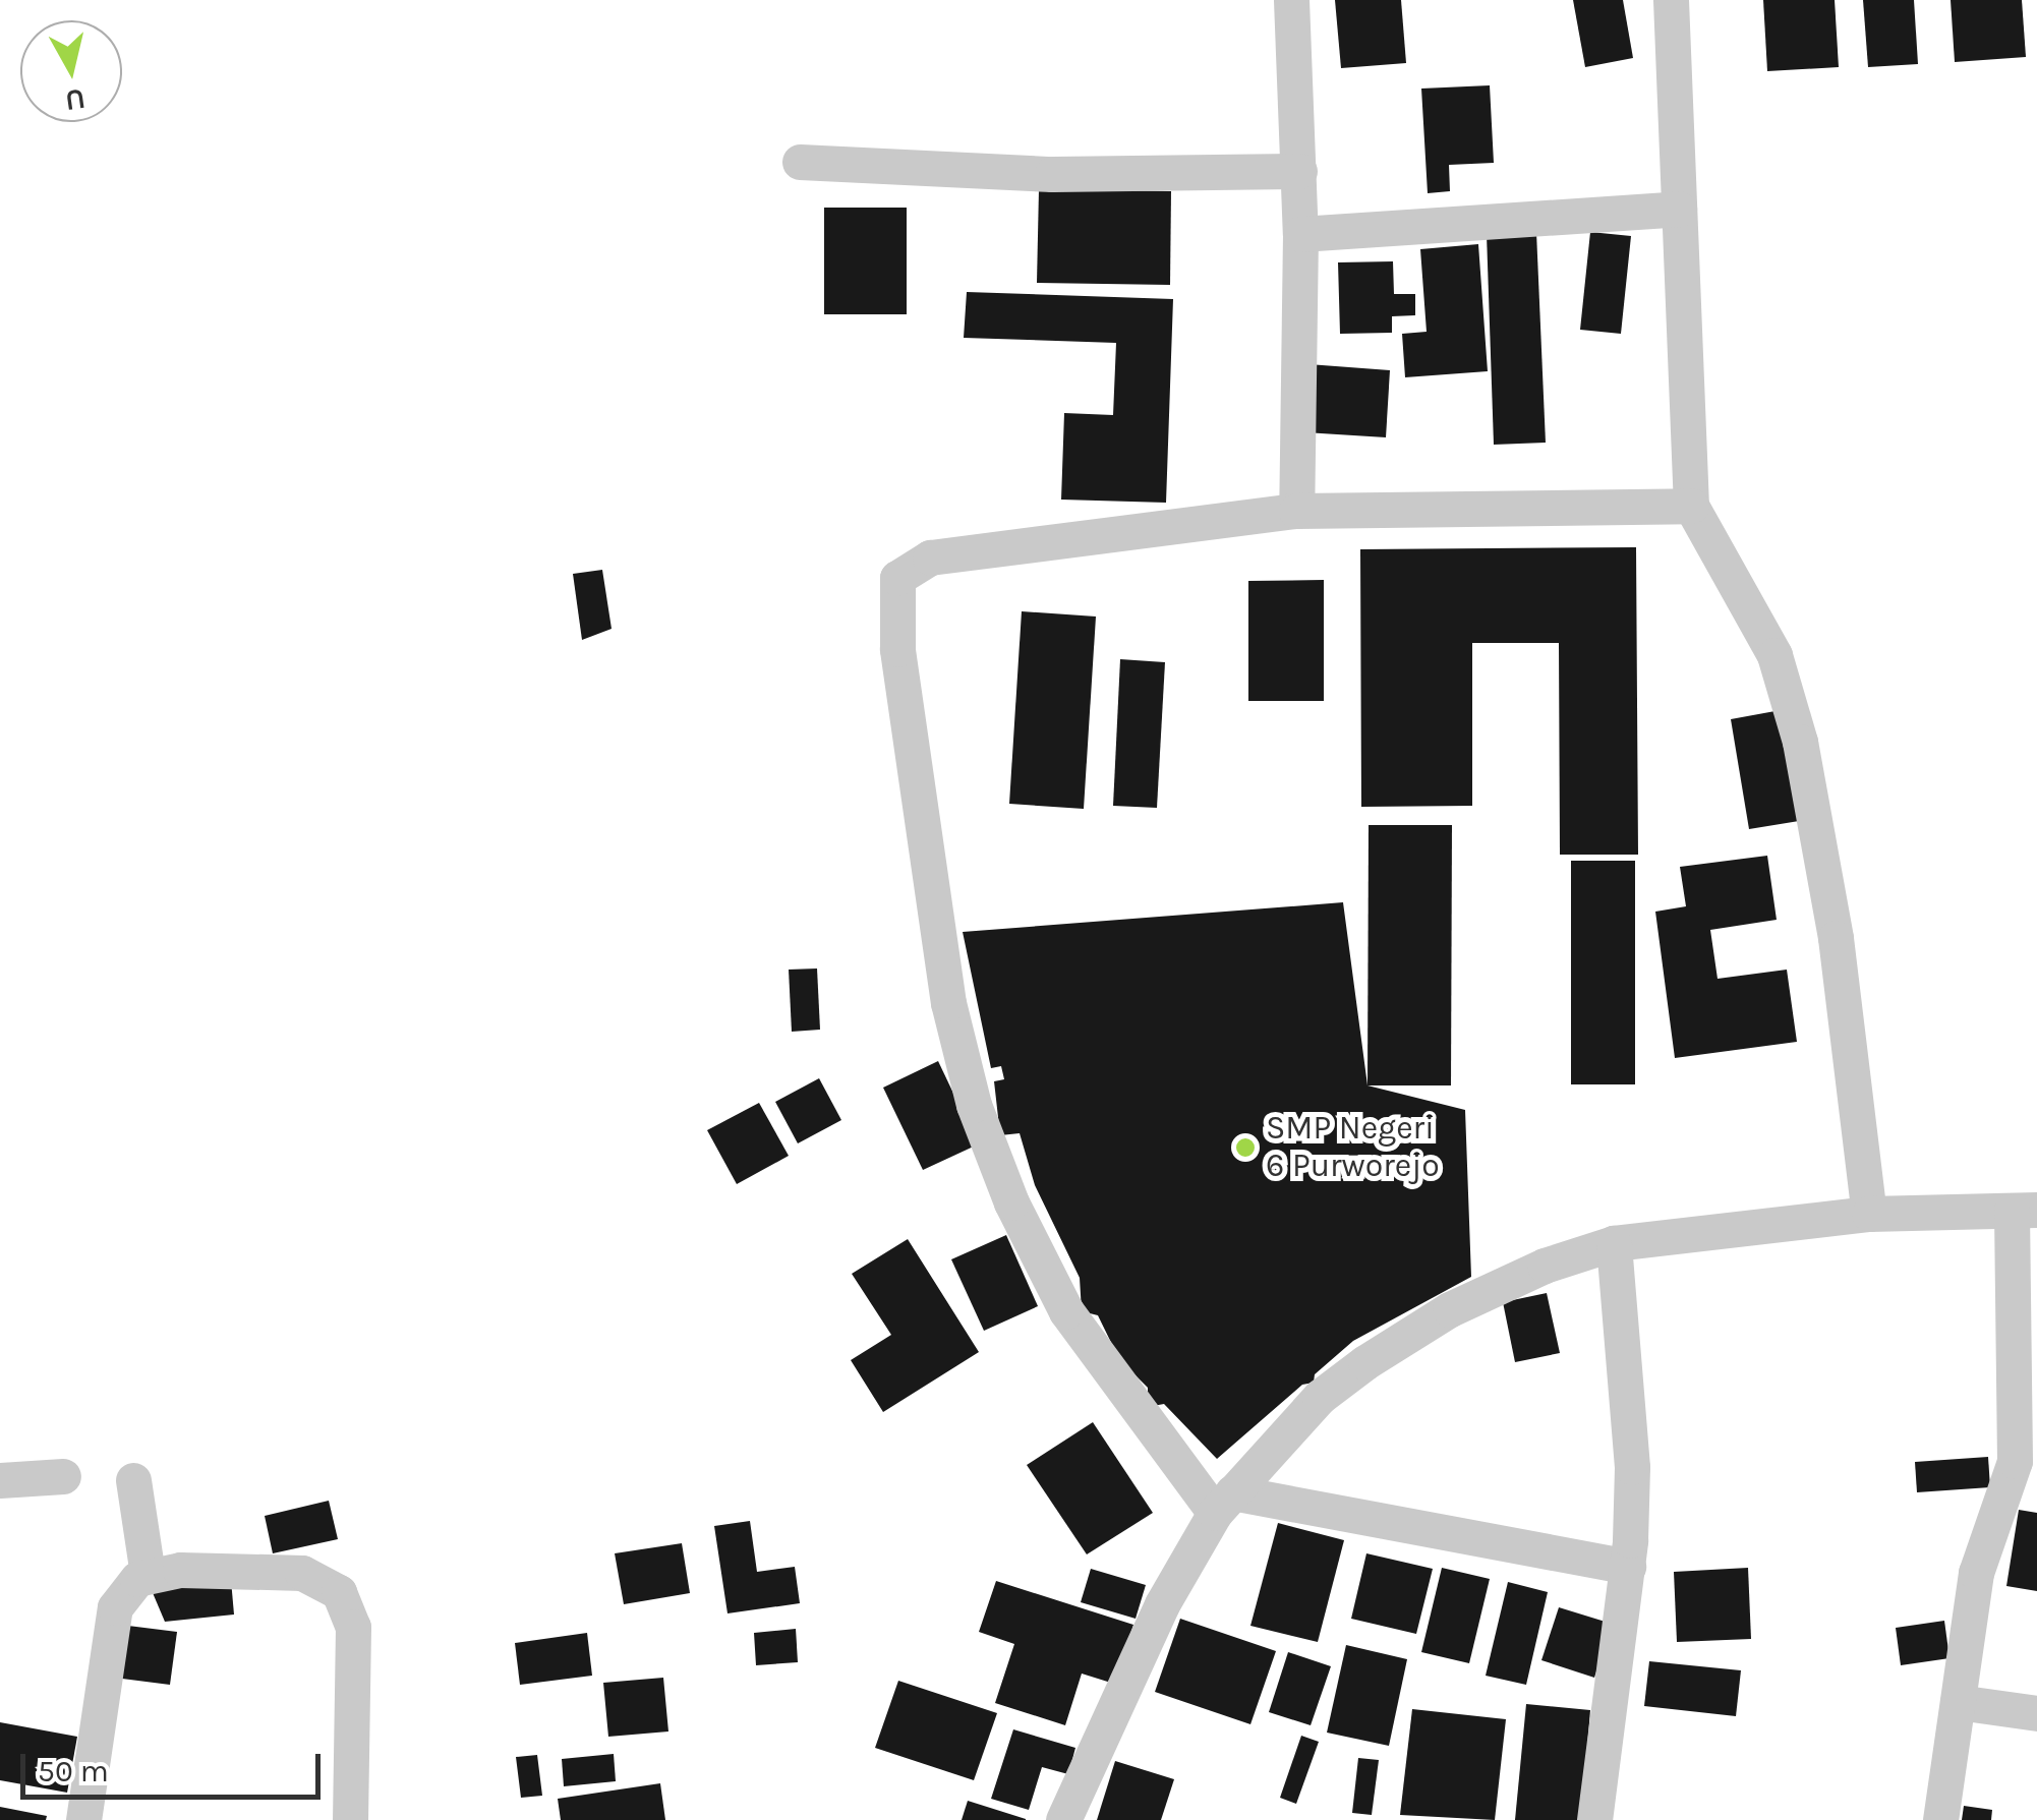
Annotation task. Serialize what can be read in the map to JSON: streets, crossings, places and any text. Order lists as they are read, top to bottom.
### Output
{
  "places": ["SMP Negeri 6 Purworejo"],
  "scale_bar": "50 m",
  "north": "bottom"
}
